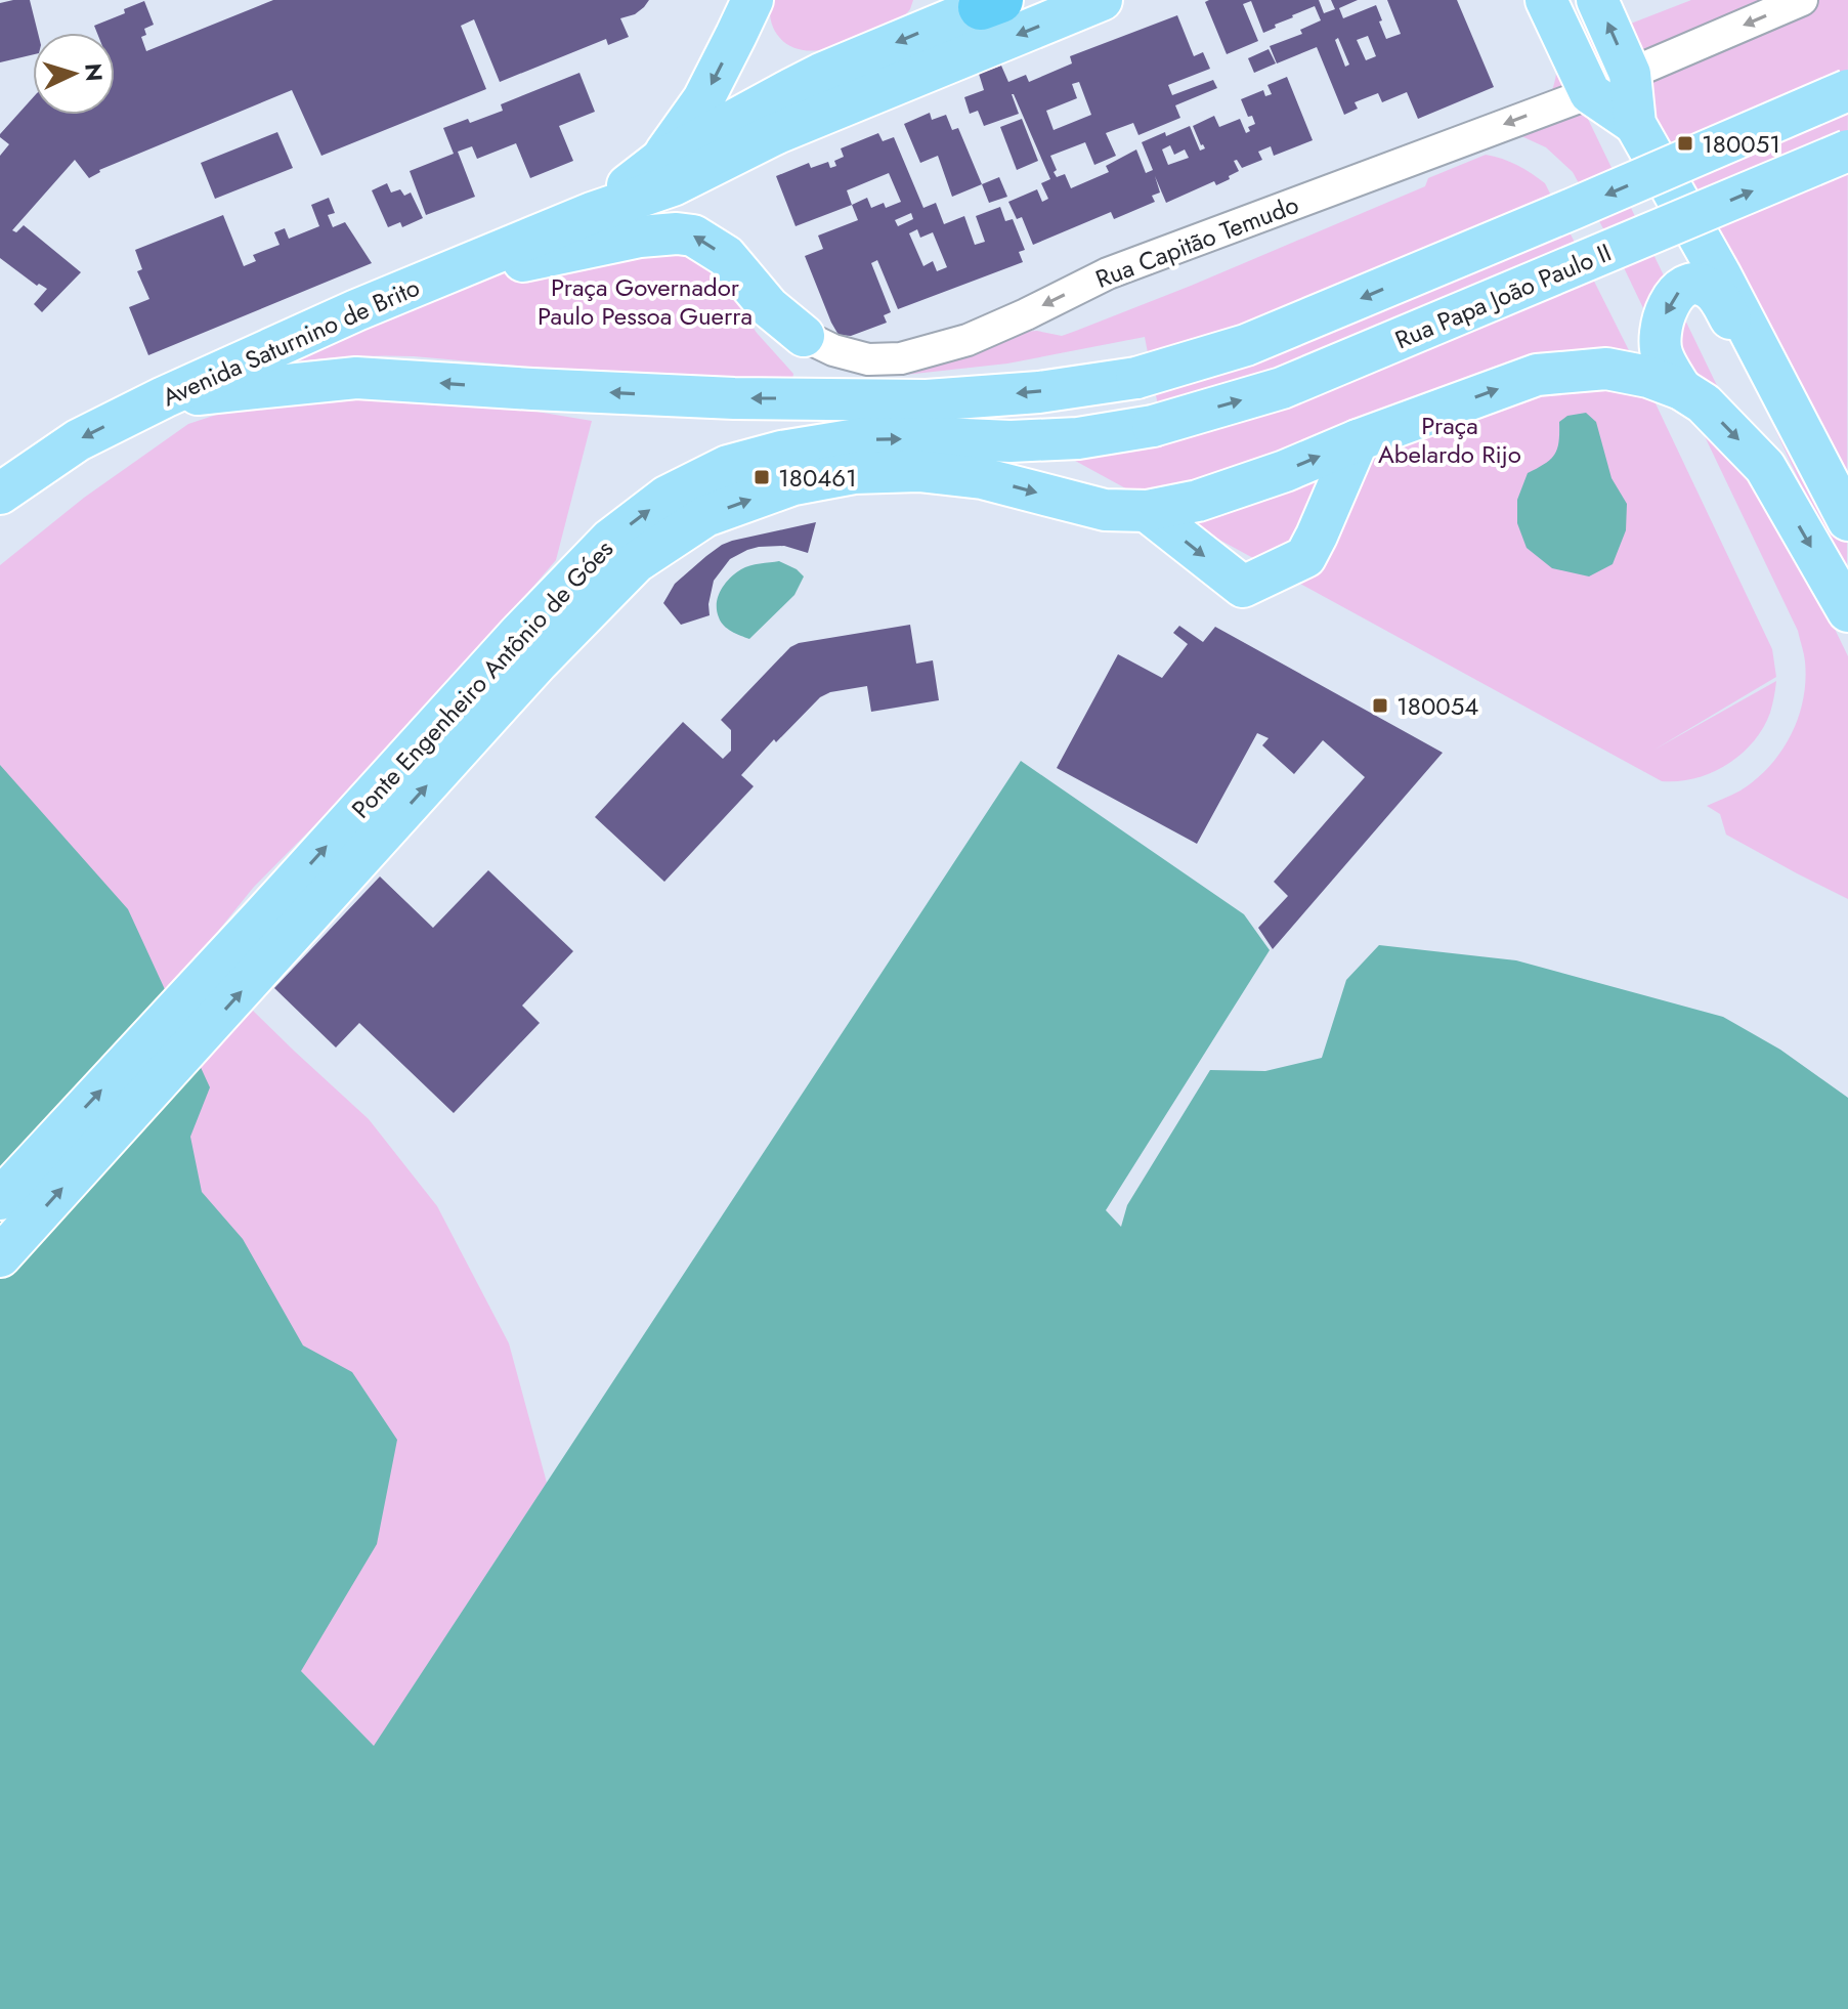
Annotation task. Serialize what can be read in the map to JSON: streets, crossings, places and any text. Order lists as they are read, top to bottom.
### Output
{
  "streets": {
    "main road": ["Rua Papa João Paulo II", "Avenida Saturnino de Brito", "Ponte Engenheiro Antônio de Góes"],
    "street": ["Rua Capitão Temudo"]
  },
  "crossings": [
    ["Rua Papa João Paulo II", "Ponte Engenheiro Antônio de Góes"]
  ],
  "one_way": ["Rua Capitão Temudo", "Ponte Engenheiro Antônio de Góes"],
  "parks": ["Praça Governador Paulo Pessoa Guerra", "Praça Abelardo Rijo"],
  "places": {
    "transit": ["180051", "180461", "180054"]
  },
  "north": "right"
}
